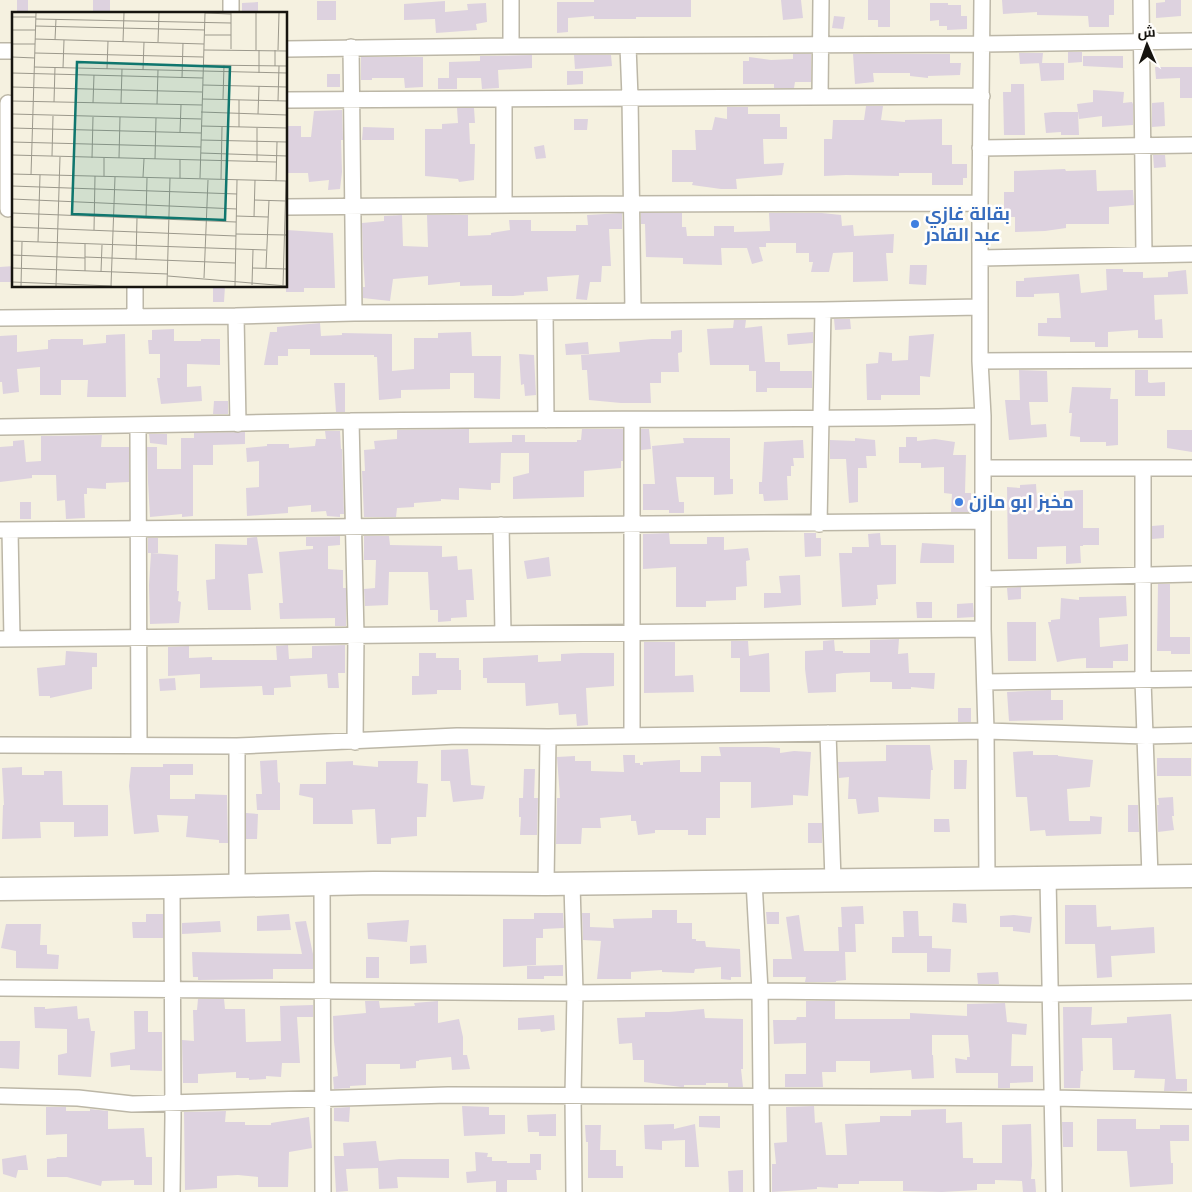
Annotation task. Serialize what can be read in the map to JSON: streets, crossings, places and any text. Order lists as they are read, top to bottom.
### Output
{
  "places": ["بقالة غازي عبد القادر", "مخبز ابو مازن"],
  "north": "top"
}
